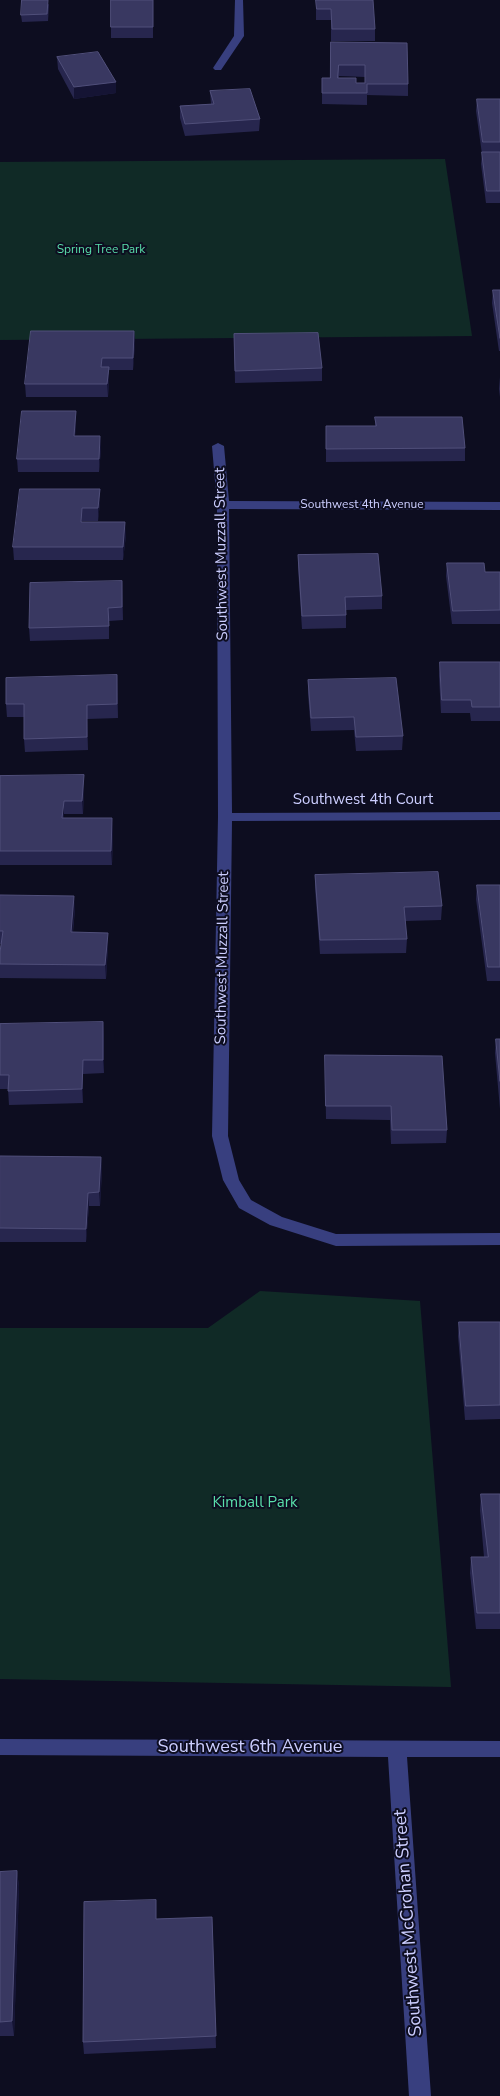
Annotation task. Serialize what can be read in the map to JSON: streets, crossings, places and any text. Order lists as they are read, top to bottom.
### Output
{
  "streets": {
    "street": [
      "Southwest 4th Avenue",
      "Southwest Muzzall Street",
      "Southwest 4th Court",
      "Southwest 6th Avenue",
      "Southwest McCrohan Street"
    ]
  },
  "crossings": [
    ["Southwest 4th Avenue", "Southwest Muzzall Street"],
    ["Southwest Muzzall Street", "Southwest 4th Court"],
    ["Southwest 6th Avenue", "Southwest McCrohan Street"]
  ],
  "parks": ["Spring Tree Park", "Kimball Park"]
}
